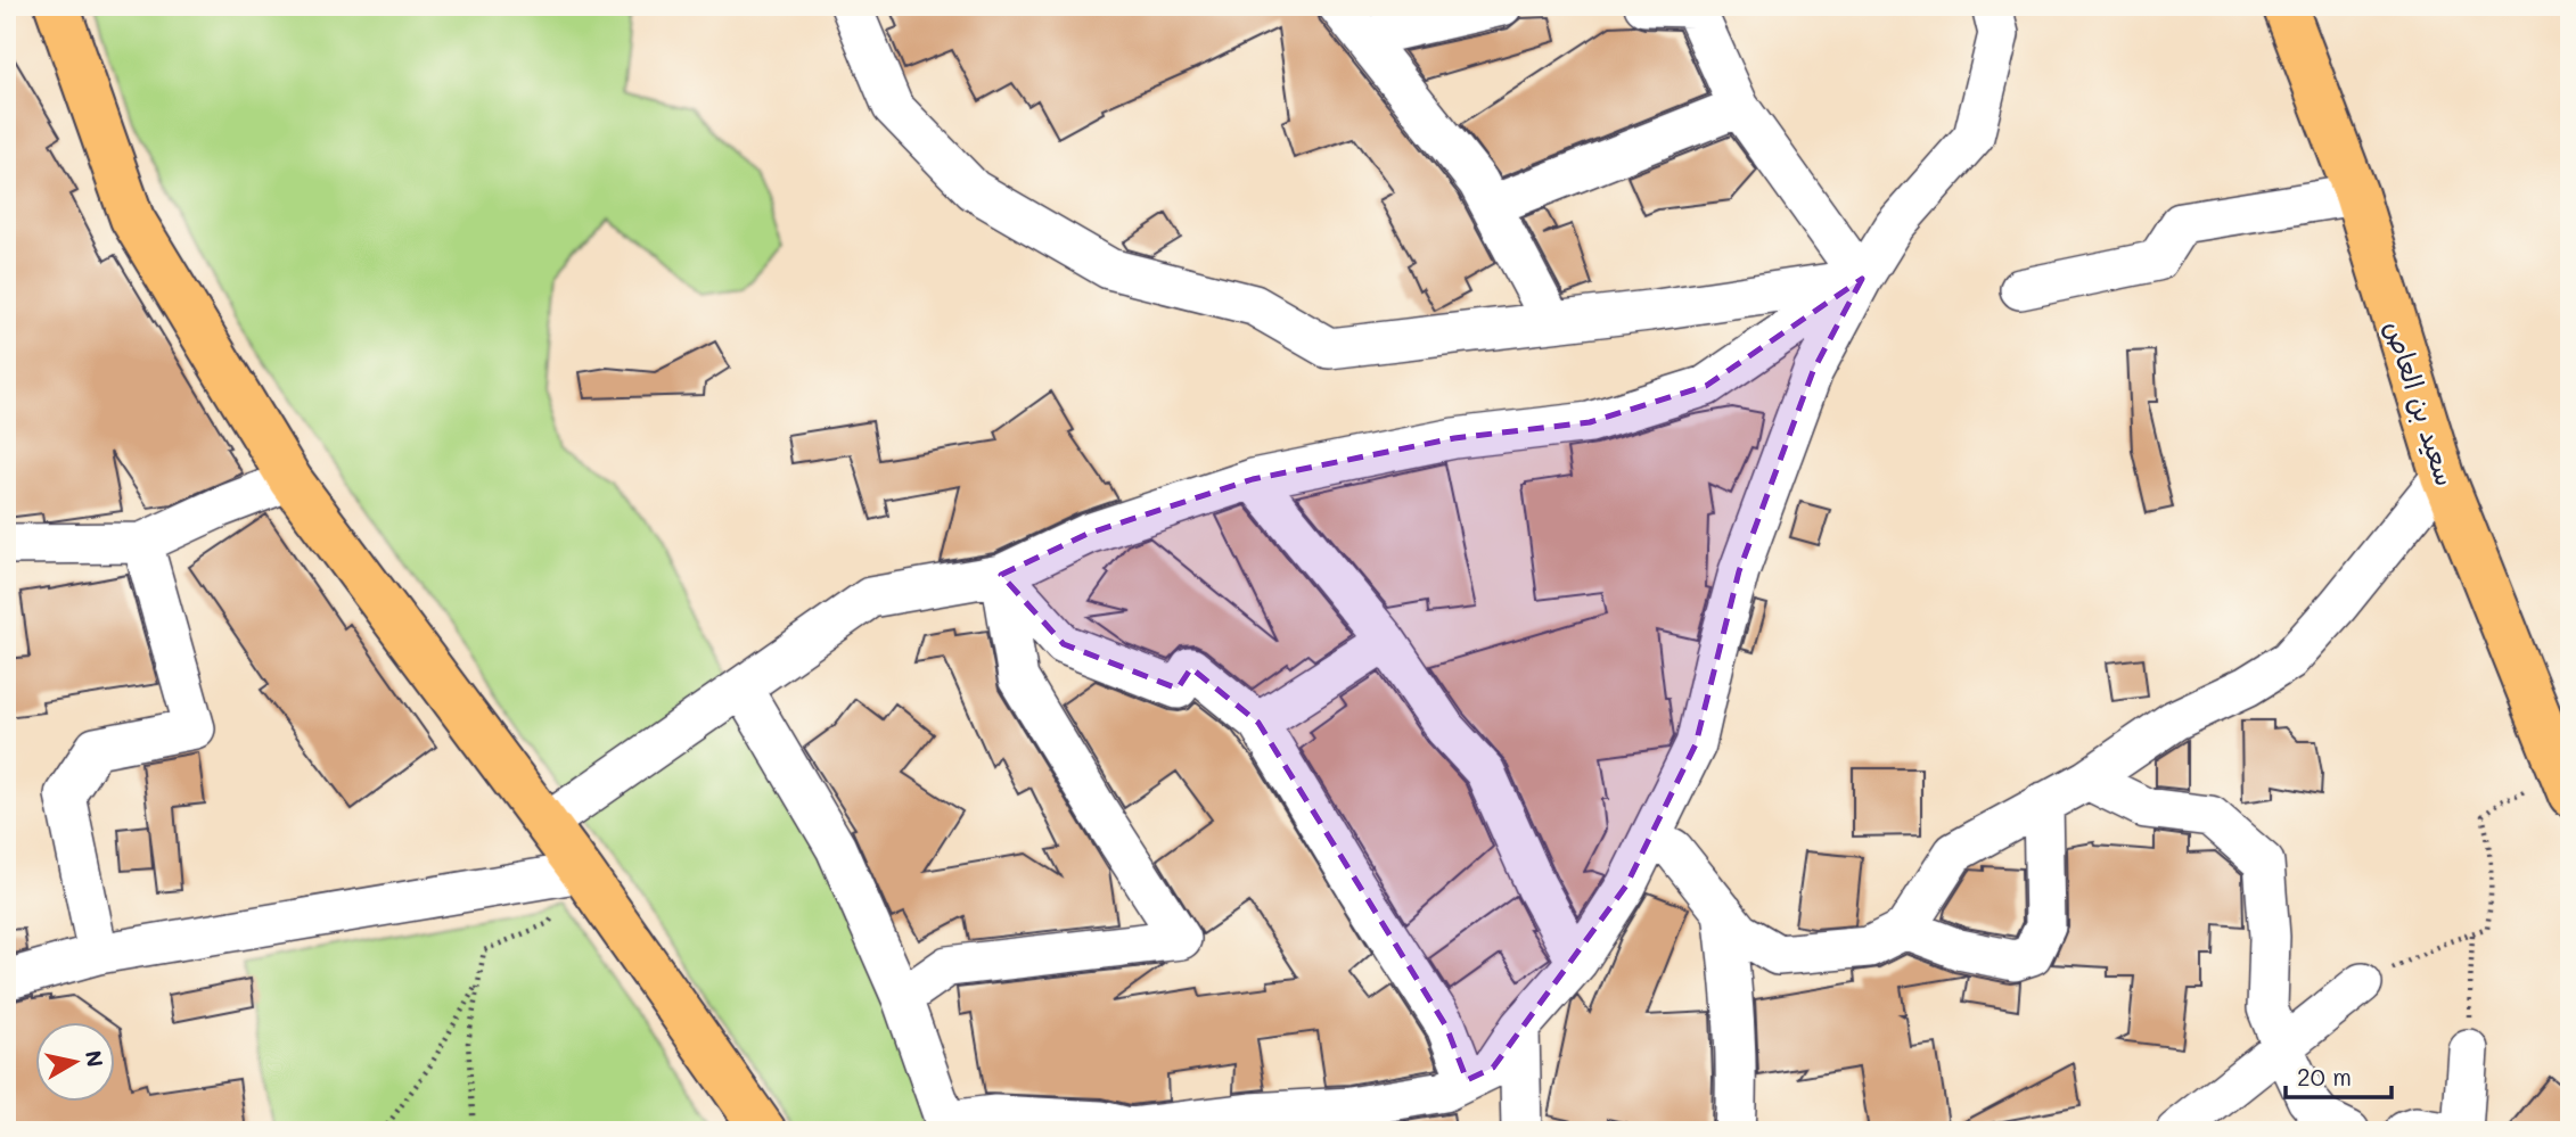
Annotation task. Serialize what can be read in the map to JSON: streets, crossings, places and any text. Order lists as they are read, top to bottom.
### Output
{
  "streets": {
    "main road": ["سعيد بن العاص"]
  },
  "scale_bar": "20 m",
  "north": "right"
}
